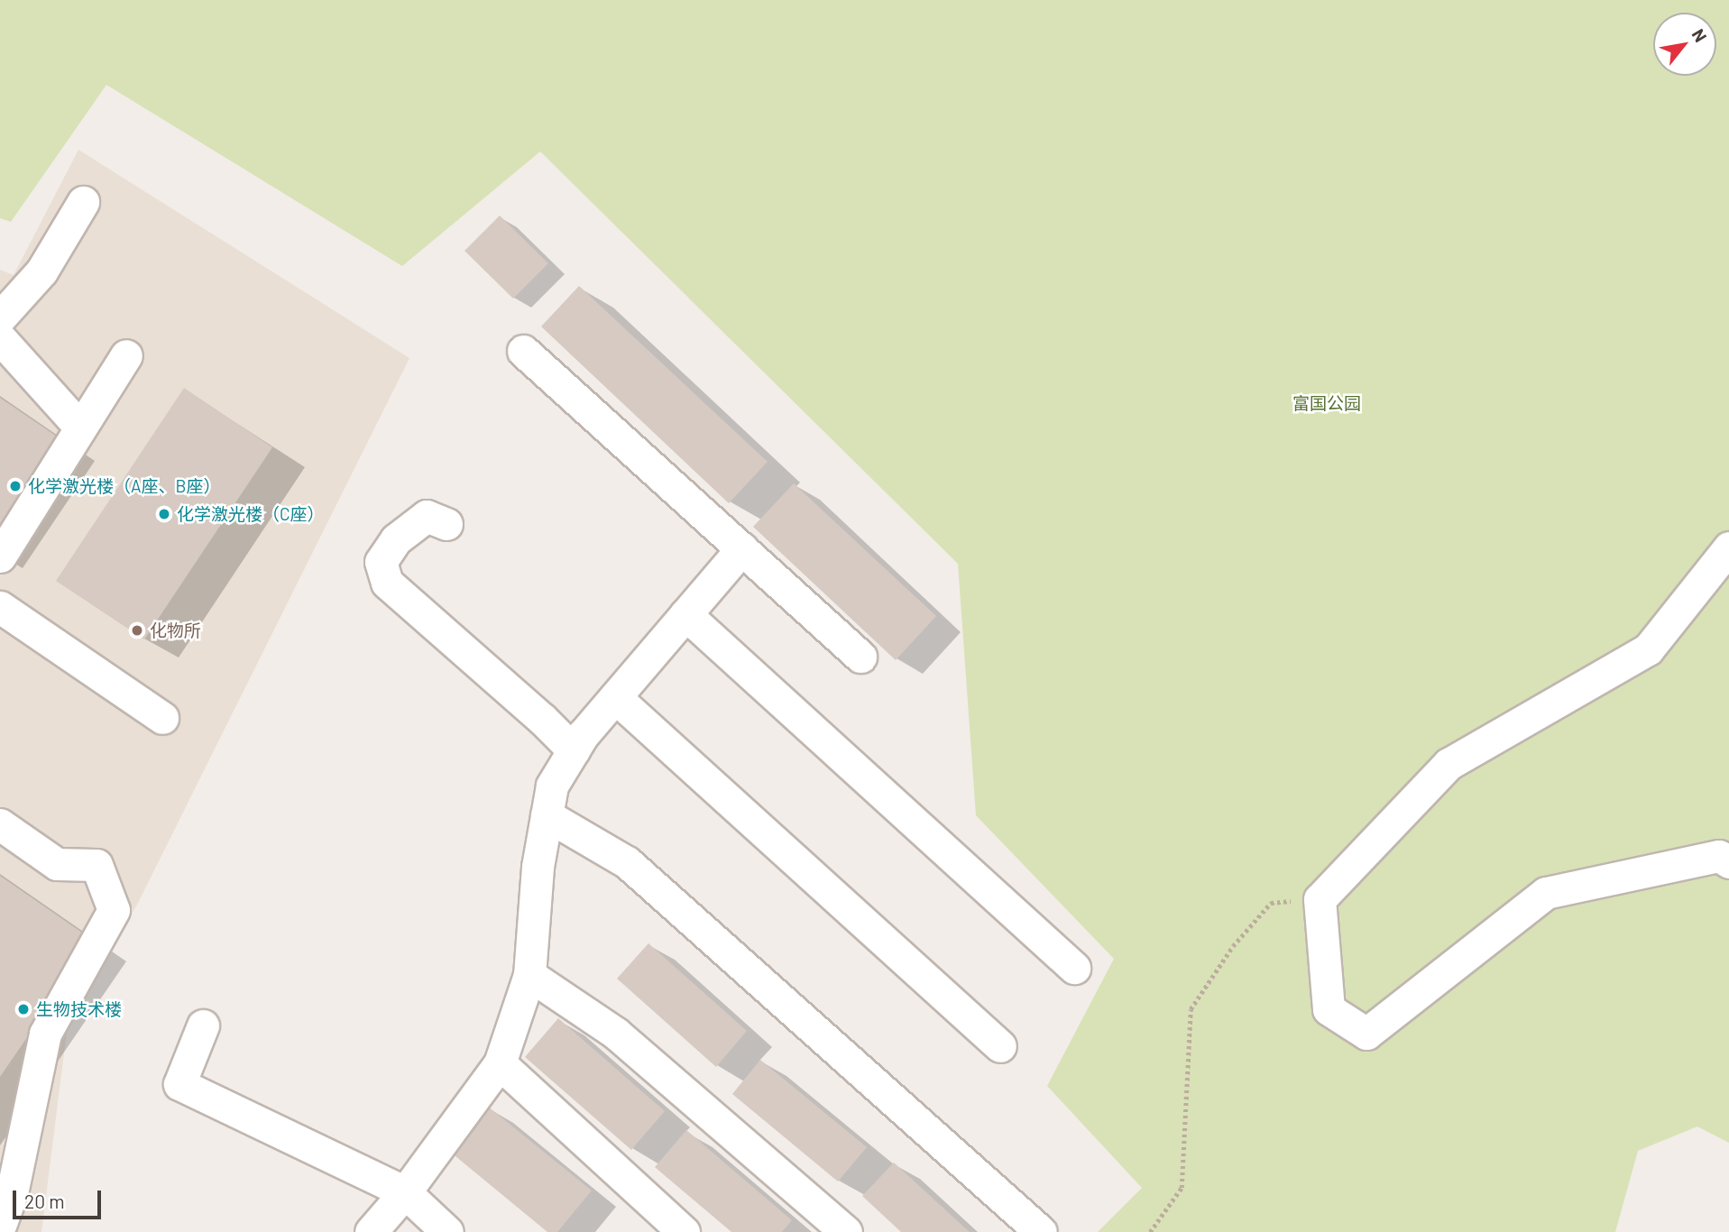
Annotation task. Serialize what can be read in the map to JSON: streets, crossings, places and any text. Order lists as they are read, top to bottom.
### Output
{
  "parks": ["富国公园"],
  "places": [
    "化学激光楼（A座、B座）",
    "化学激光楼（C座）",
    "化物所",
    "生物技术楼"
  ],
  "scale_bar": "20 m",
  "north": "top right"
}
